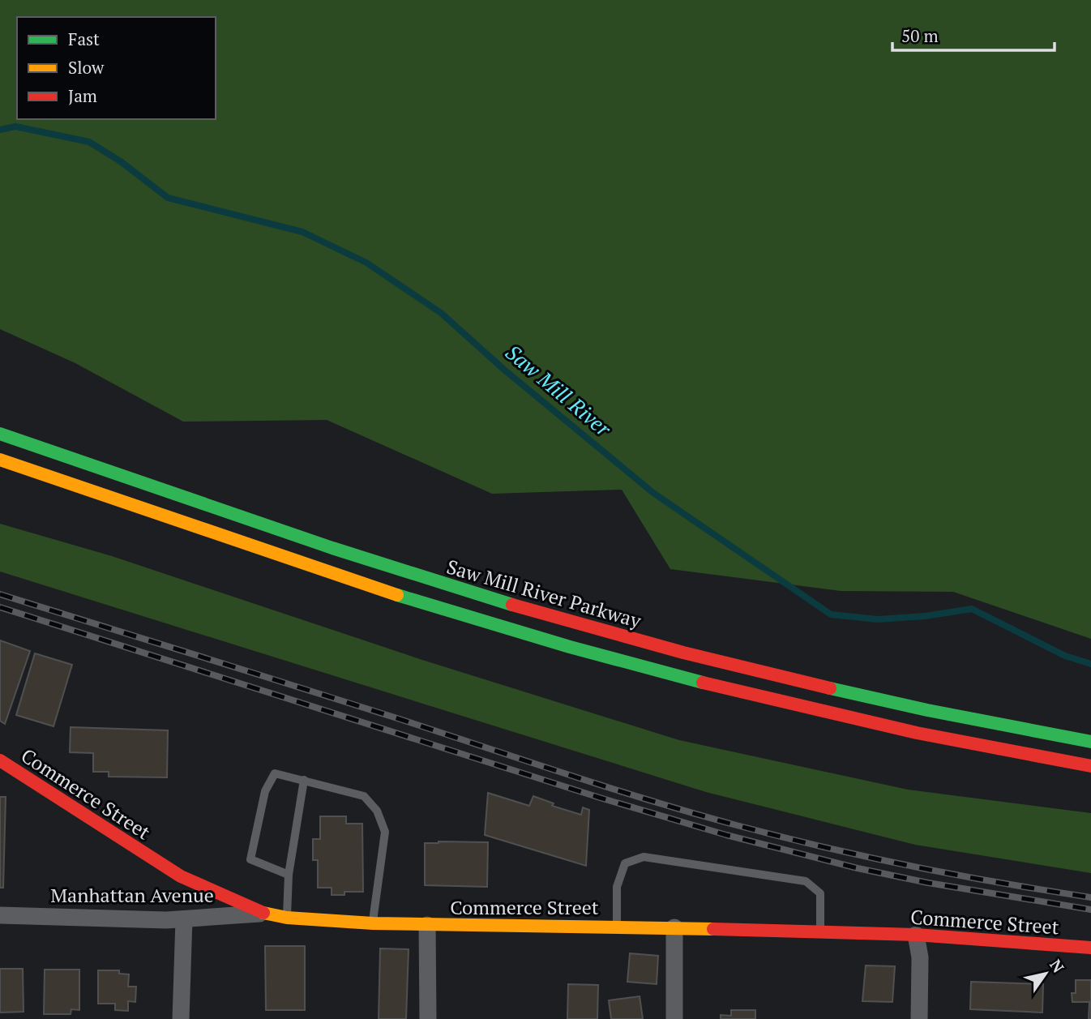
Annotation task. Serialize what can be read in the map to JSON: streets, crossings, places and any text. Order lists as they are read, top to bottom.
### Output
{
  "streets": {
    "main road": ["Saw Mill River Parkway", "Commerce Street"],
    "street": ["Manhattan Avenue"]
  },
  "crossings": [
    ["Commerce Street", "Manhattan Avenue"]
  ],
  "water": ["Saw Mill River"],
  "legend": ["Fast", "Slow", "Jam"],
  "scale_bar": "50 m",
  "north": "top right"
}
